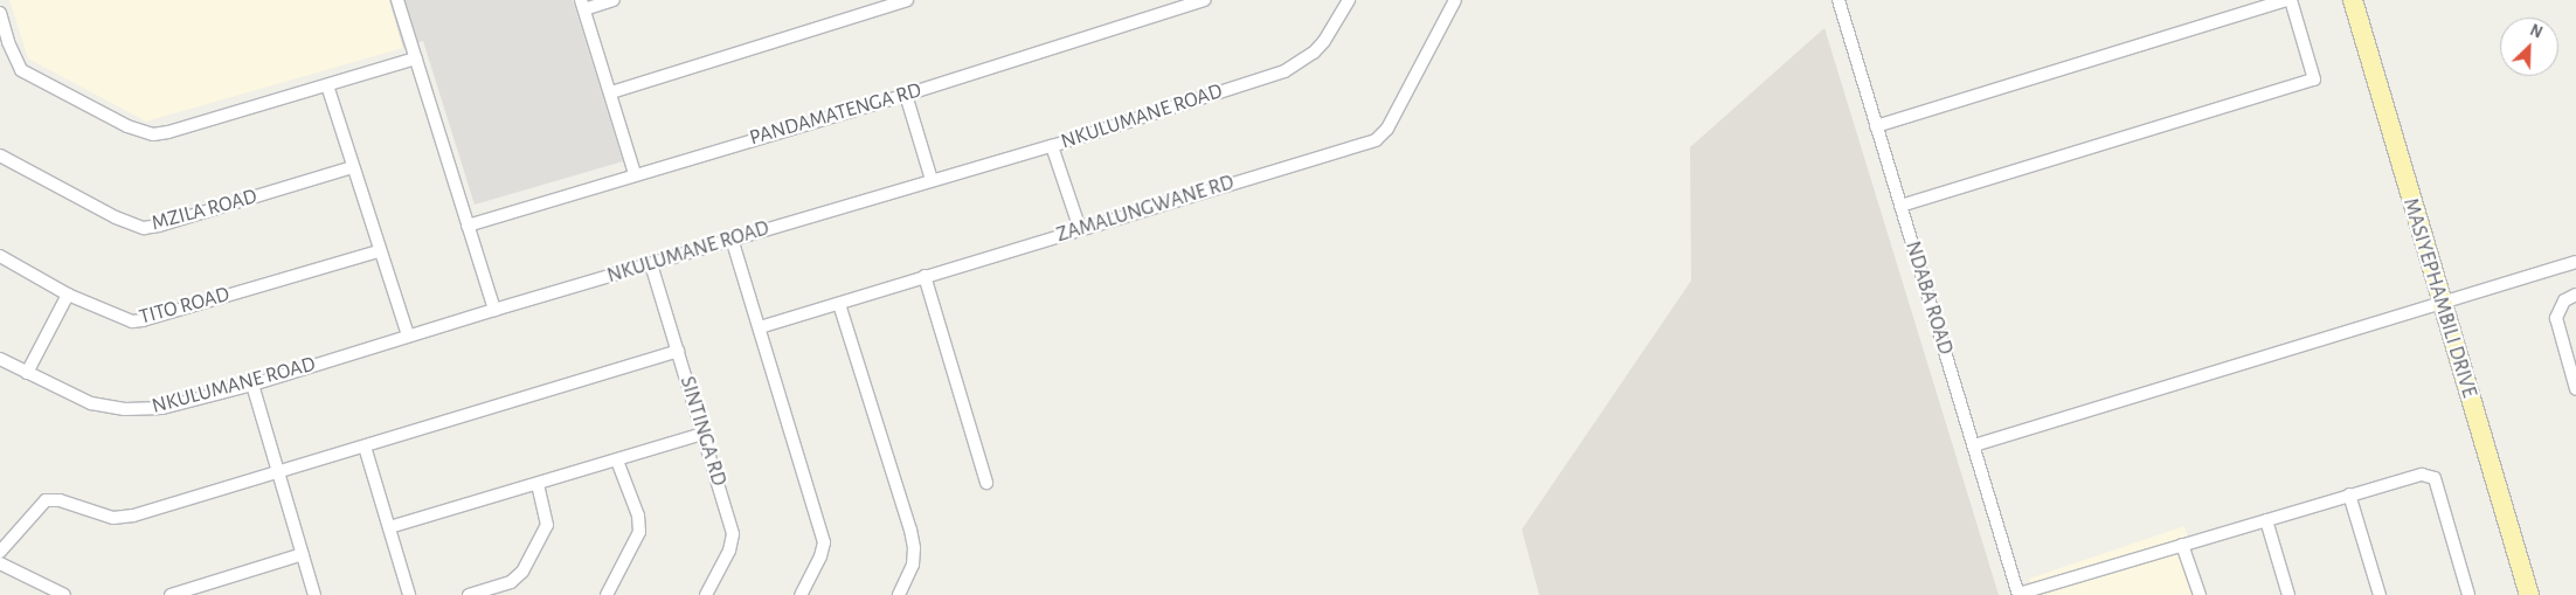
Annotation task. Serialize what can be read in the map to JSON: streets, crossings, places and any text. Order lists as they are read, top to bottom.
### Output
{
  "streets": {
    "main road": ["MASIYEPHAMBILI DRIVE"],
    "street": [
      "PANDAMATENGA RD",
      "NKULUMANE ROAD",
      "ZAMALUNGWANE RD",
      "MZILA ROAD",
      "NDABA ROAD",
      "TITO ROAD",
      "SINTINGA RD"
    ]
  },
  "crossings": [
    ["NKULUMANE ROAD", "SINTINGA RD"]
  ],
  "north": "top right"
}
